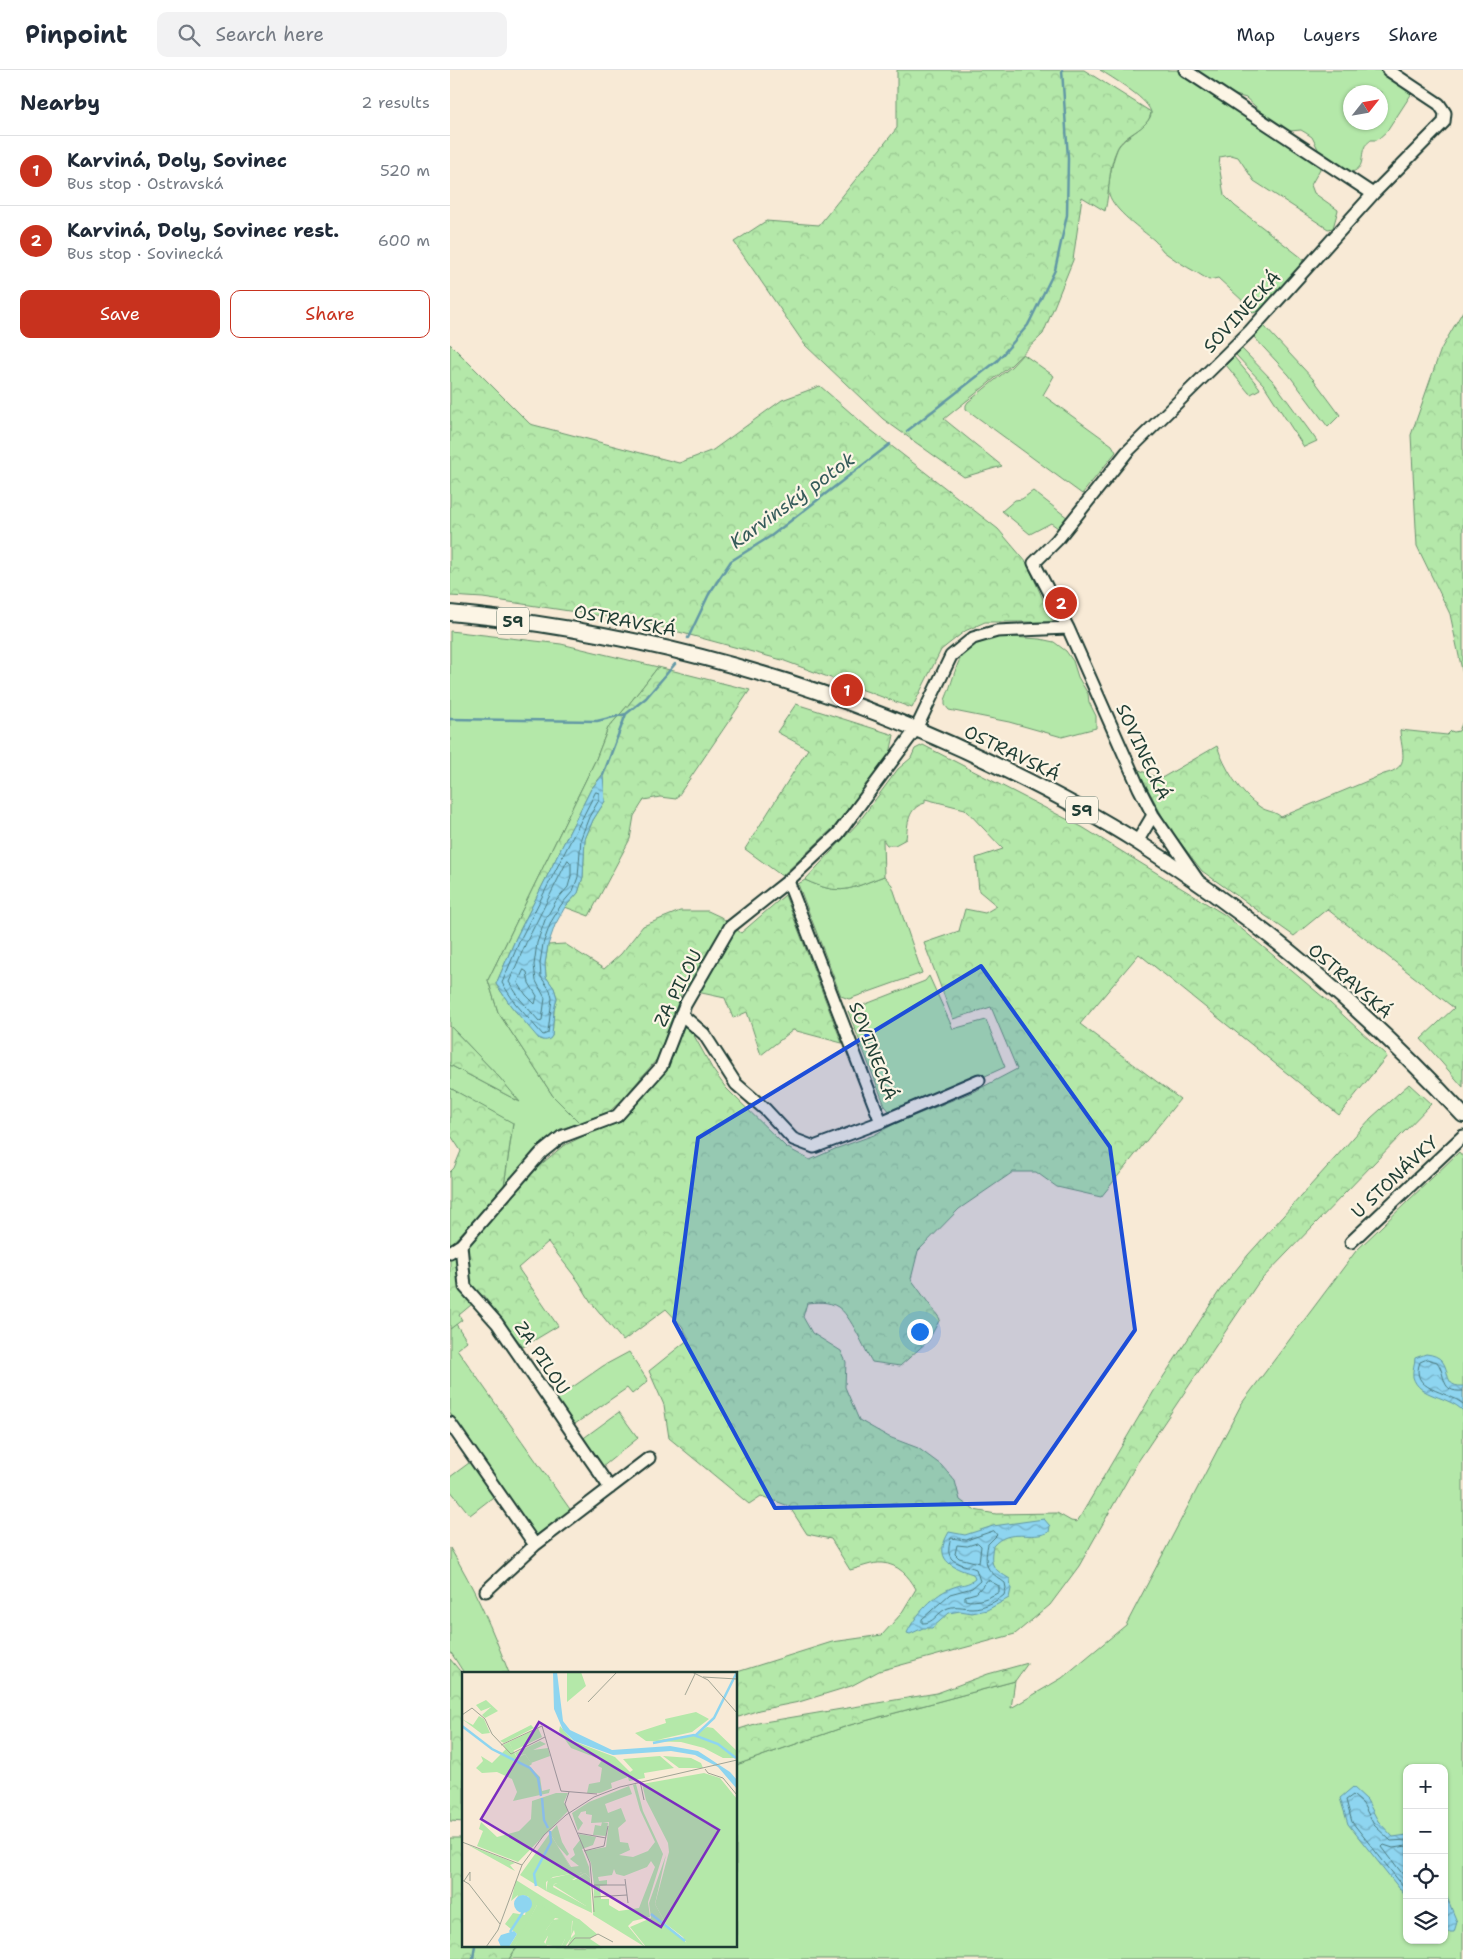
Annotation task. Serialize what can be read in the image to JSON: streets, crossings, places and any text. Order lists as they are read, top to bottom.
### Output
{
  "streets": {
    "main road": ["59", "OSTRAVSKÁ"],
    "street": ["SOVINECKÁ", "ZA PILOU", "U STONÁVKY"]
  },
  "crossings": [
    ["SOVINECKÁ", "OSTRAVSKÁ"],
    ["SOVINECKÁ", "ZA PILOU"],
    ["OSTRAVSKÁ", "ZA PILOU"]
  ],
  "water": ["Karvinský potok"],
  "north": "top right",
  "page": {
    "header": "Pinpoint",
    "search": "Search here",
    "nav": ["Map", "Layers", "Share"],
    "heading": ["Nearby", "2 results"],
    "list": [
      {
        "mark": "1",
        "name": "Karviná, Doly, Sovinec",
        "note": "Bus stop · Ostravská",
        "value": "520 m"
      },
      {
        "mark": "2",
        "name": "Karviná, Doly, Sovinec rest.",
        "note": "Bus stop · Sovinecká",
        "value": "600 m"
      }
    ],
    "buttons": ["Save", "Share"],
    "pins": ["2", "1"],
    "map_buttons": ["+", "−"]
  }
}
